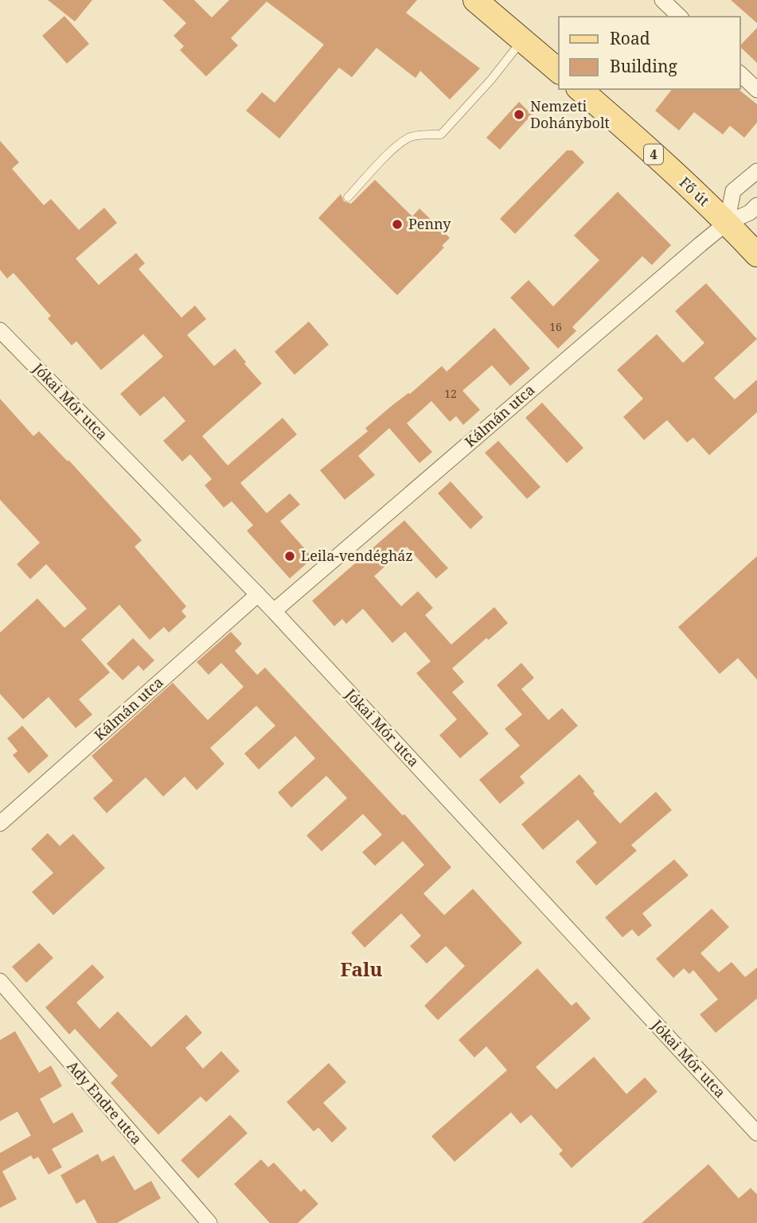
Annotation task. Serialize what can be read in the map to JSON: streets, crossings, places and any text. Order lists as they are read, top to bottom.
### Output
{
  "streets": {
    "main road": ["4", "Fő út"],
    "street": ["Jókai Mór utca", "Kálmán utca", "Ady Endre utca"]
  },
  "crossings": [
    ["Fő út", "Kálmán utca"],
    ["Jókai Mór utca", "Kálmán utca"]
  ],
  "districts": ["Falu"],
  "places": ["Nemzeti Dohánybolt", "Penny", "Leila-vendégház"],
  "house_numbers": ["16", "12"],
  "legend": ["Road", "Building"]
}
